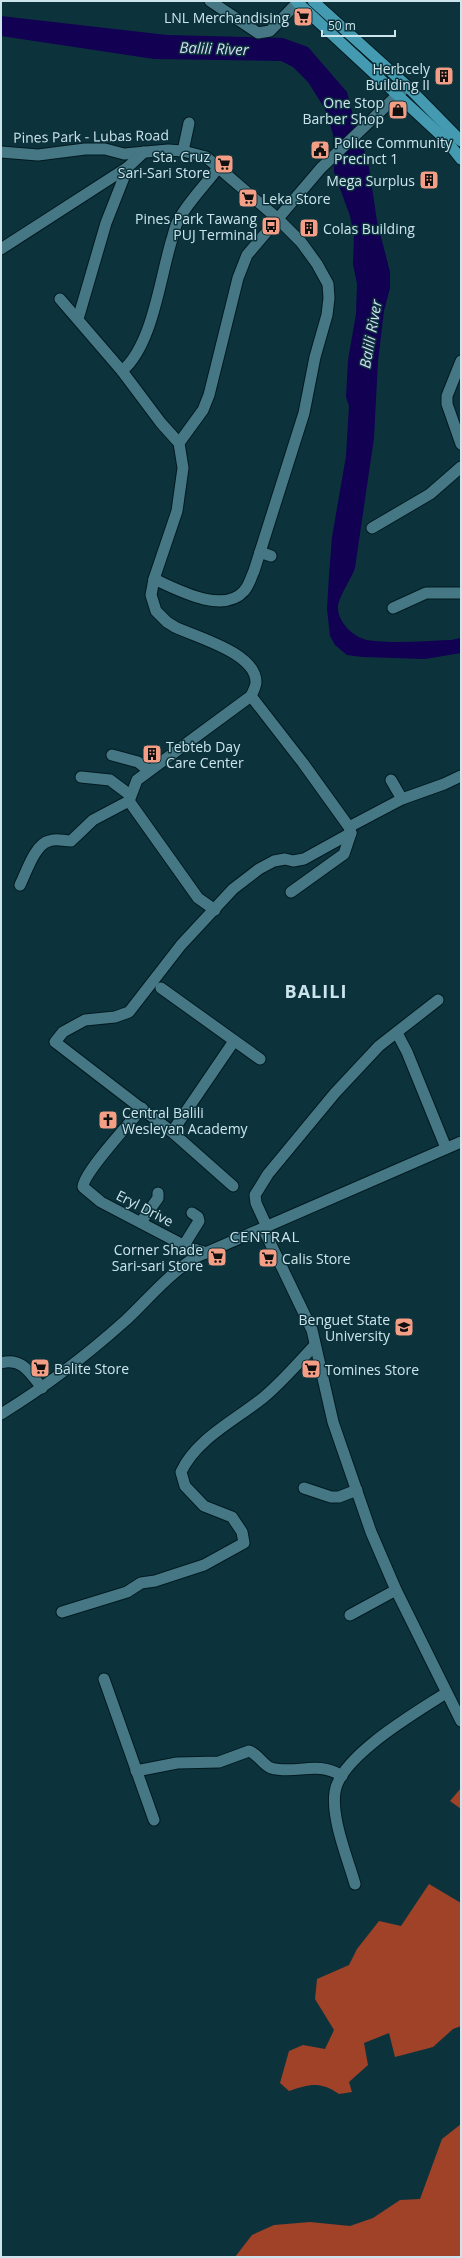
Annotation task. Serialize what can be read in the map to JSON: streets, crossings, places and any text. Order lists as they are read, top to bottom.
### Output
{
  "streets": {
    "street": ["Pines Park - Lubas Road", "Eryl Drive"]
  },
  "districts": ["BALILI", "CENTRAL"],
  "water": ["Balili River"],
  "places": {
    "supermarket": [
      "LNL Merchandising",
      "Sta. Cruz Sari-Sari Store",
      "Leka Store",
      "Corner Shade Sari-sari Store",
      "Calis Store",
      "Balite Store",
      "Tomines Store"
    ],
    "building": [
      "Herbcely Building II",
      "Mega Surplus",
      "Colas Building",
      "Tebteb Day Care Center"
    ],
    "shop": ["One Stop Barber Shop"],
    "public building": ["Police Community Precinct 1"],
    "bus stop": ["Pines Park Tawang PUJ Terminal"],
    "church": ["Central Balili Wesleyan Academy"],
    "school or university": ["Benguet State University"]
  },
  "scale_bar": "50 m"
}
